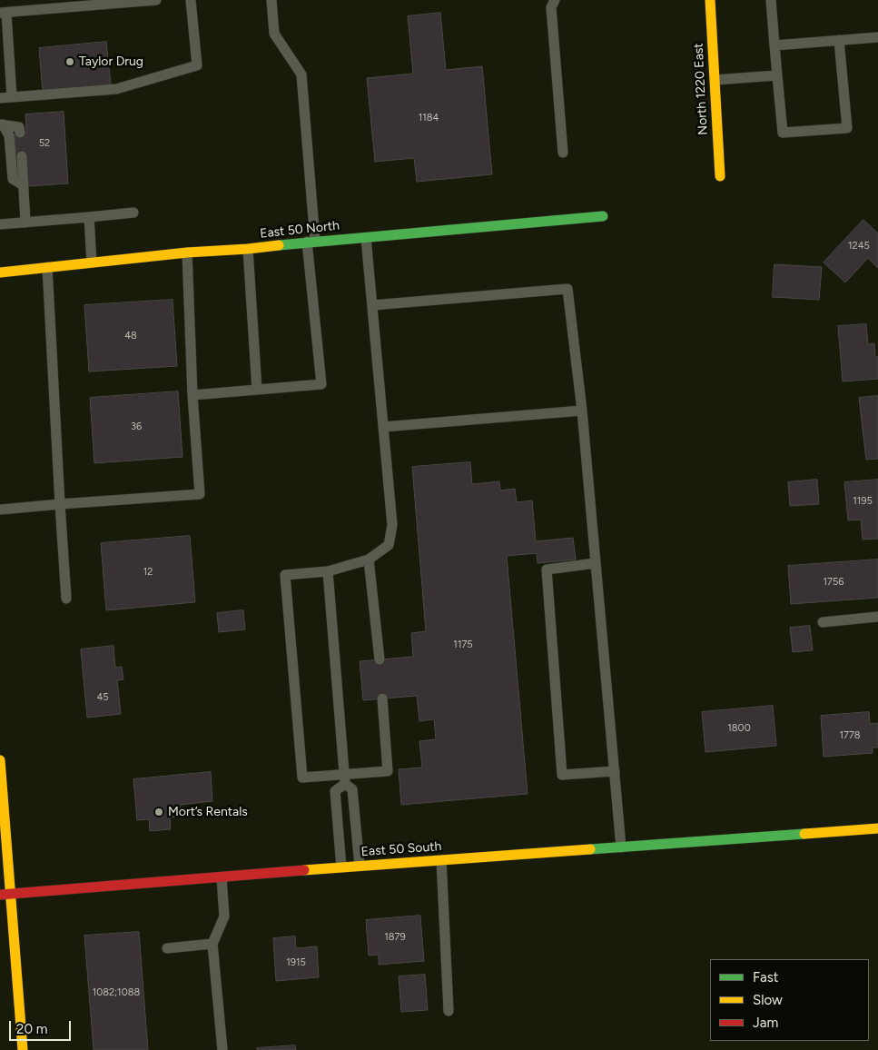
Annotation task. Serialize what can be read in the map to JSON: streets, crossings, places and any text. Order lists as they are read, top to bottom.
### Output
{
  "streets": {
    "main road": ["North 1220 East", "East 50 North", "East 50 South"]
  },
  "places": ["Taylor Drug", "Mort’s Rentals"],
  "house_numbers": [
    "1184",
    "52",
    "1245",
    "48",
    "36",
    "1195",
    "12",
    "1756",
    "1175",
    "45",
    "1800",
    "1778",
    "1879",
    "1915",
    "1082;1088"
  ],
  "legend": ["Fast", "Slow", "Jam"],
  "scale_bar": "20 m"
}
